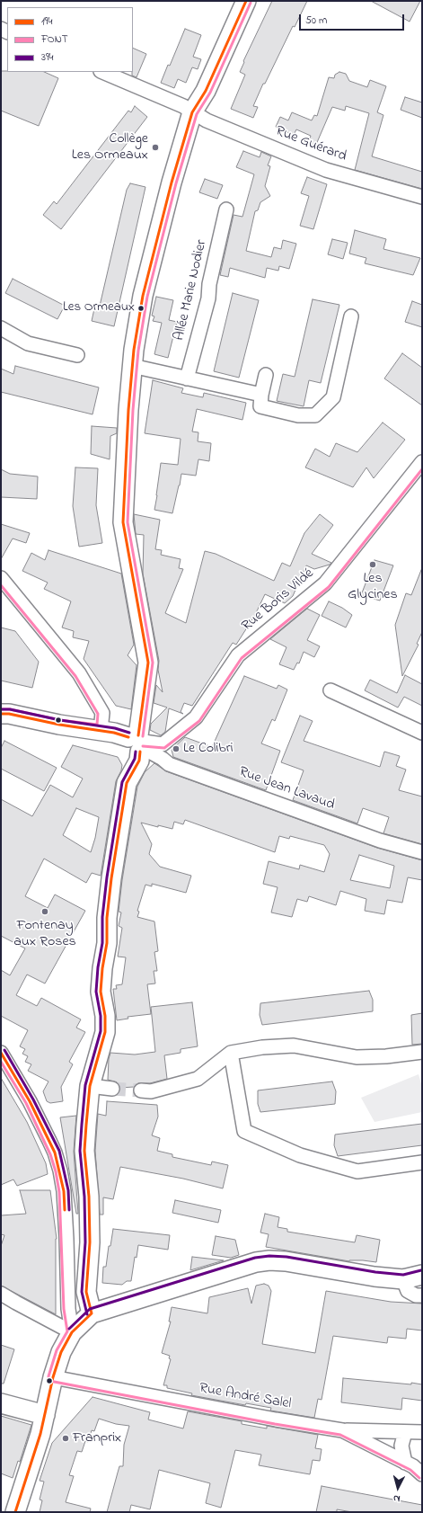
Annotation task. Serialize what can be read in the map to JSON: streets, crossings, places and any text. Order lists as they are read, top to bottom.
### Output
{
  "streets": {
    "street": [
      "Rue Guérard",
      "Allée Marie Nodier",
      "Rue Boris Vildé",
      "Rue Jean Lavaud",
      "Rue André Salel"
    ]
  },
  "places": [
    "Collège Les Ormeaux",
    "Les Ormeaux",
    "Les Glycines",
    "Le Colibri",
    "Fontenay aux Roses",
    "Franprix"
  ],
  "lines": ["transit line 194", "transit line FONT", "transit line 394"],
  "legend": ["194", "FONT", "394"],
  "scale_bar": "50 m",
  "north": "bottom"
}
